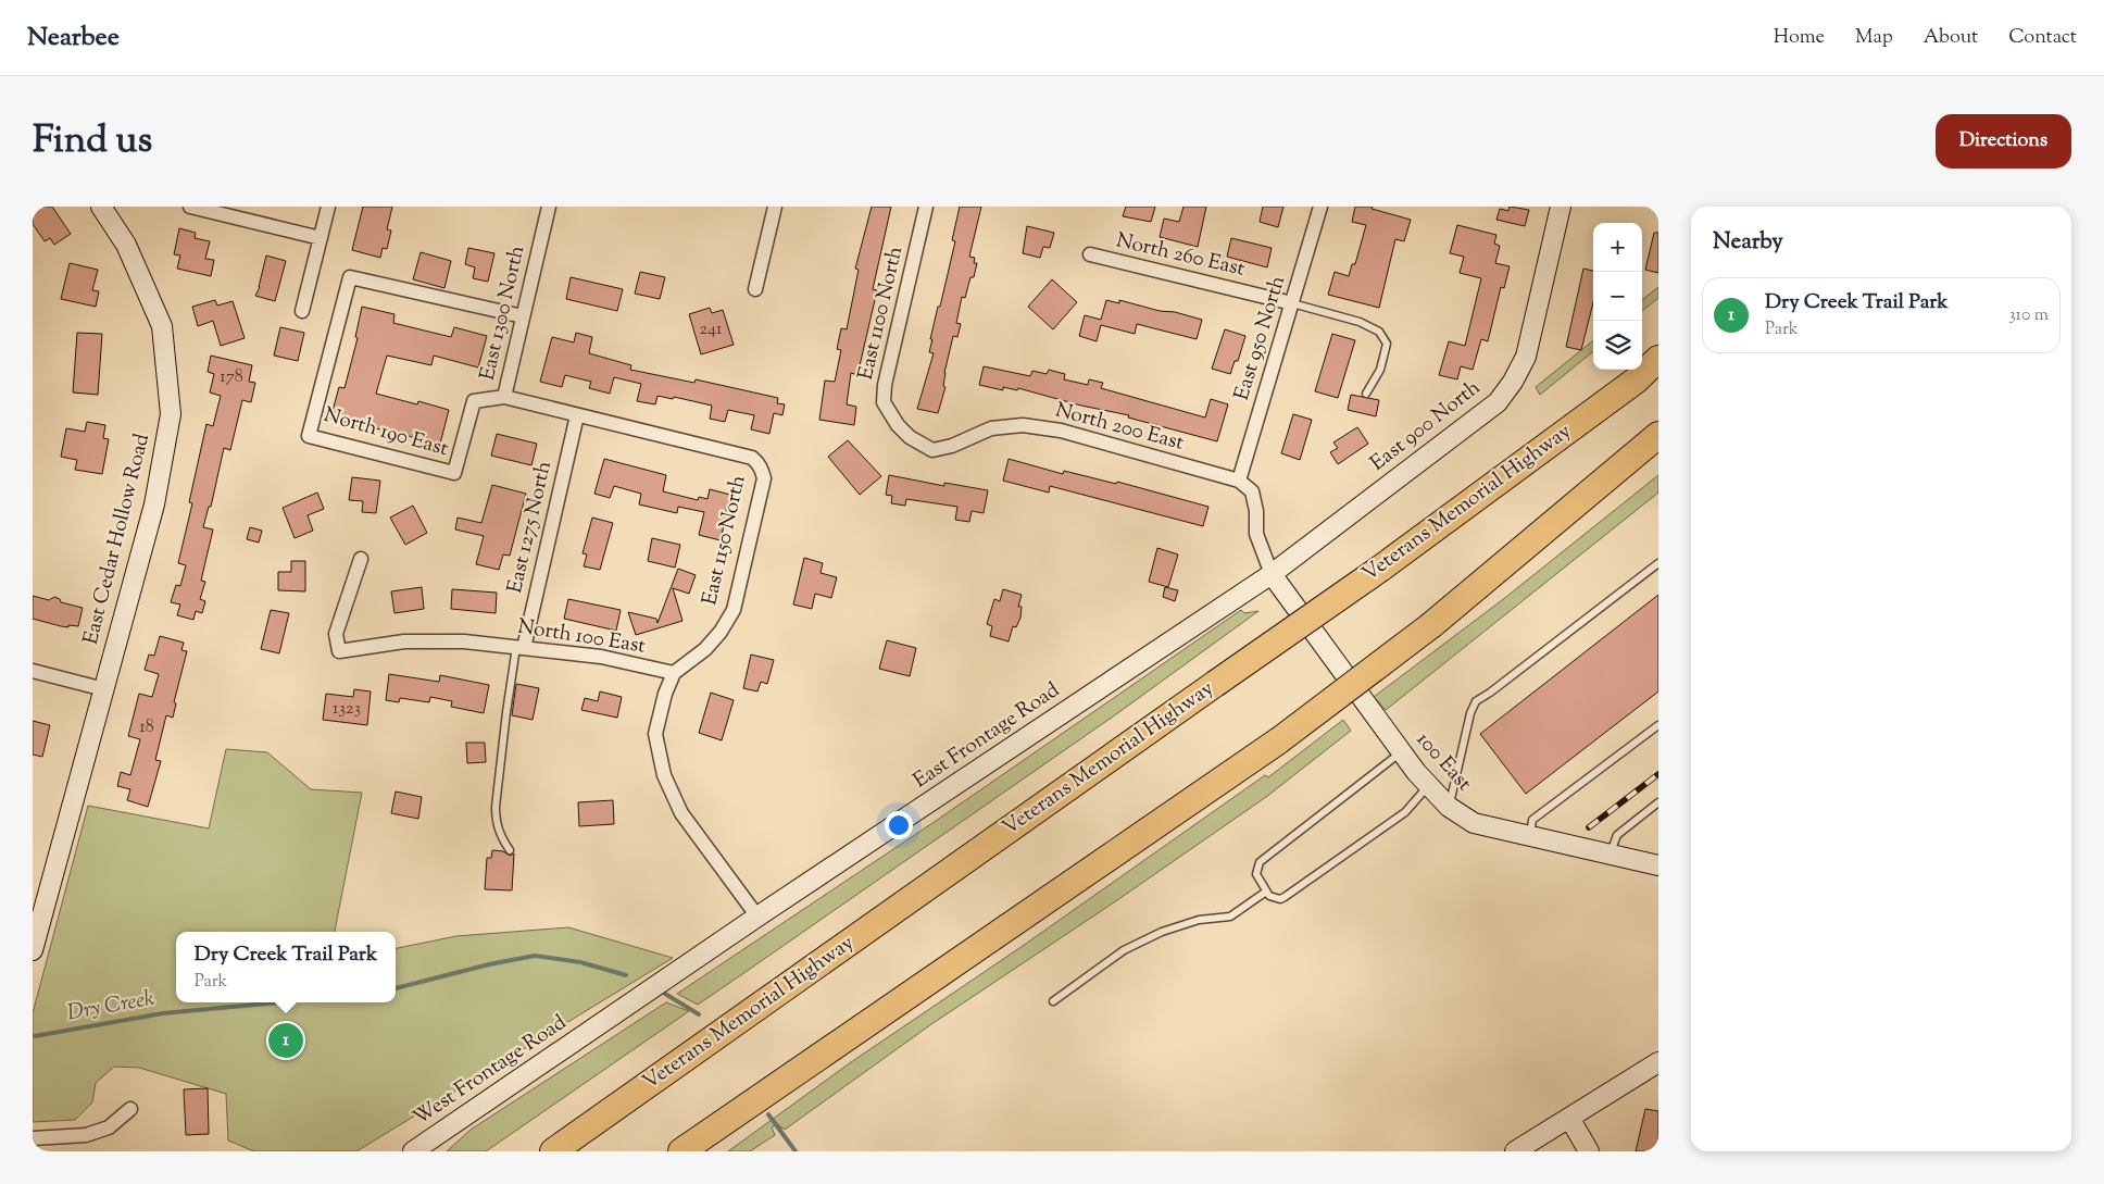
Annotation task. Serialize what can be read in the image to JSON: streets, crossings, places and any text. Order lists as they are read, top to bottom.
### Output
{
  "streets": {
    "highway": ["Veterans Memorial Highway"],
    "street": [
      "North 260 East",
      "East 1300 North",
      "East 1100 North",
      "East 950 North",
      "East 900 North",
      "North 200 East",
      "North 190 East",
      "East 1275 North",
      "East Cedar Hollow Road",
      "East 1150 North",
      "North 100 East",
      "East Frontage Road",
      "100 East",
      "West Frontage Road"
    ]
  },
  "crossings": [
    ["North 260 East", "East 950 North"],
    ["East 1300 North", "North 190 East"],
    ["East 1100 North", "North 200 East"],
    ["East 950 North", "North 200 East"],
    ["East 900 North", "East Frontage Road"],
    ["East 900 North", "100 East"],
    ["North 190 East", "East 1275 North"],
    ["North 190 East", "East 1150 North"],
    ["East 1275 North", "North 100 East"],
    ["East 1150 North", "North 100 East"],
    ["East Frontage Road", "100 East"],
    ["East Frontage Road", "West Frontage Road"]
  ],
  "water": ["Dry Creek"],
  "house_numbers": [
    "241",
    "178",
    "1323",
    "18"
  ],
  "page": {
    "header": "Nearbee",
    "nav": [
      "Home",
      "Map",
      "About",
      "Contact"
    ],
    "title": "Find us",
    "buttons": "Directions",
    "heading": "Nearby",
    "map_buttons": ["+", "−"],
    "list": [
      {
        "mark": "1",
        "name": "Dry Creek Trail Park",
        "note": "Park",
        "value": "310 m"
      }
    ],
    "popup": ["Dry Creek Trail Park", "Park"],
    "pins": "1"
  }
}
